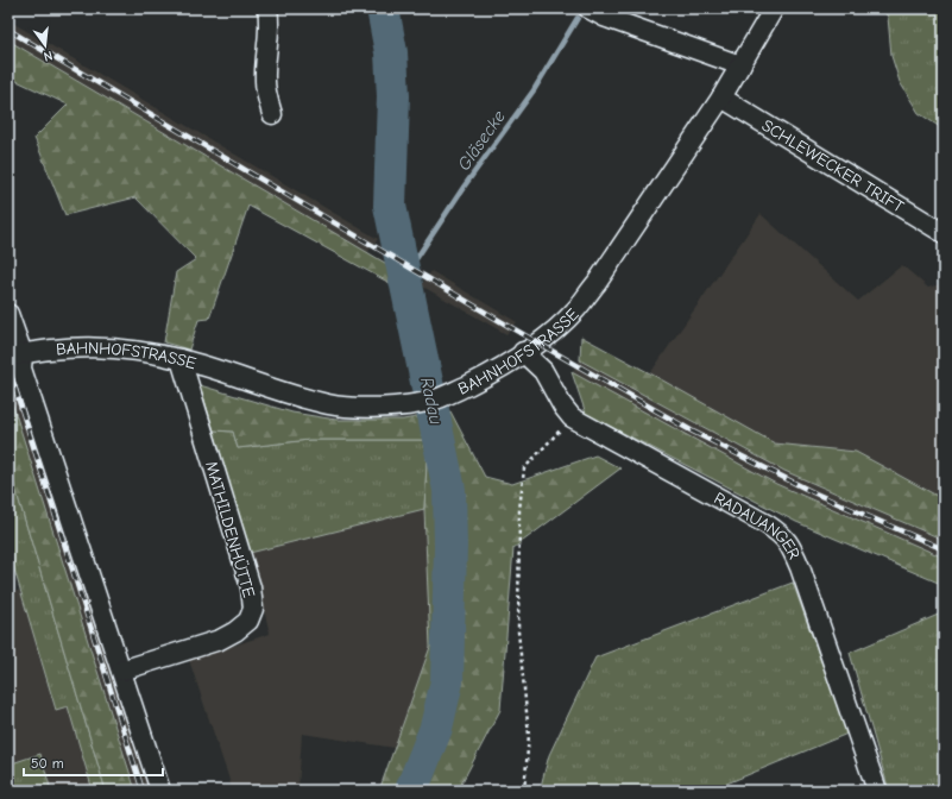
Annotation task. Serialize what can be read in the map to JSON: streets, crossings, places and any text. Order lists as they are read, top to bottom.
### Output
{
  "streets": {
    "street": [
      "SCHLEWECKER TRIFT",
      "BAHNHOFSTRASSE",
      "MATHILDENHÜTTE",
      "RADAUANGER"
    ]
  },
  "crossings": [
    ["SCHLEWECKER TRIFT", "BAHNHOFSTRASSE"],
    ["BAHNHOFSTRASSE", "MATHILDENHÜTTE"],
    ["BAHNHOFSTRASSE", "RADAUANGER"]
  ],
  "water": ["Gläsecke", "Radau"],
  "scale_bar": "50 m",
  "north": "bottom"
}
